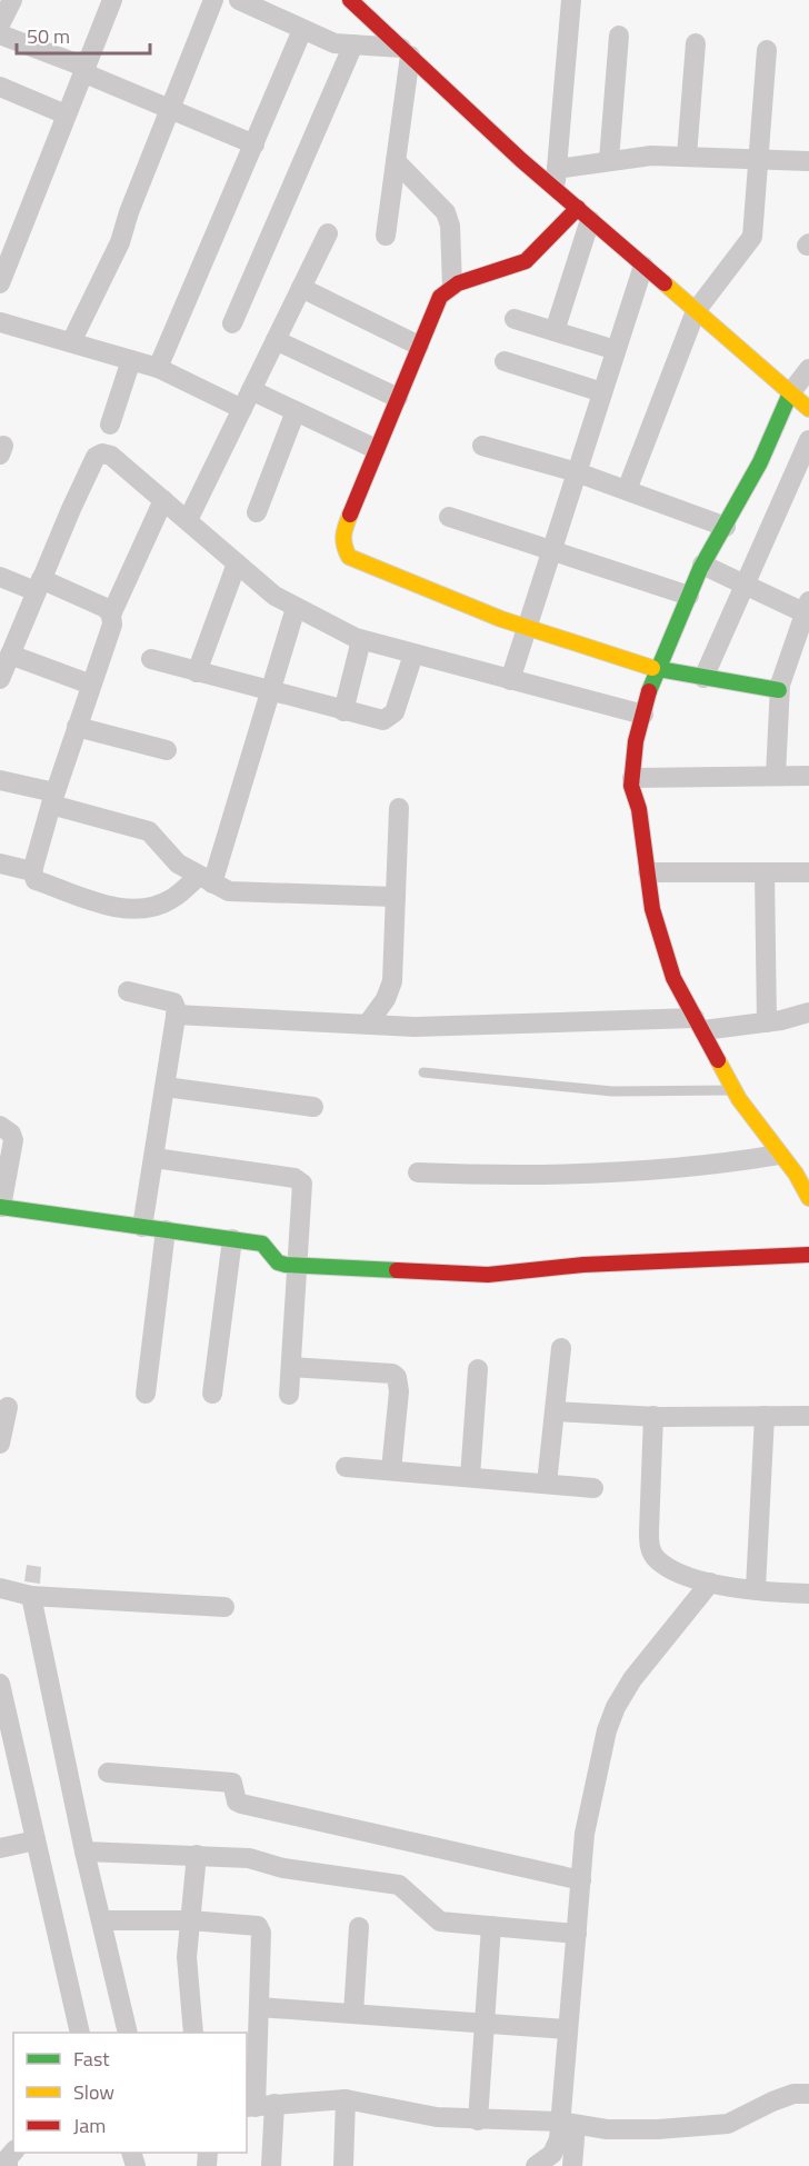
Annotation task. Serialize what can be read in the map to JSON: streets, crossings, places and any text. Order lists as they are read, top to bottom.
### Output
{
  "legend": ["Fast", "Slow", "Jam"],
  "scale_bar": "50 m"
}
